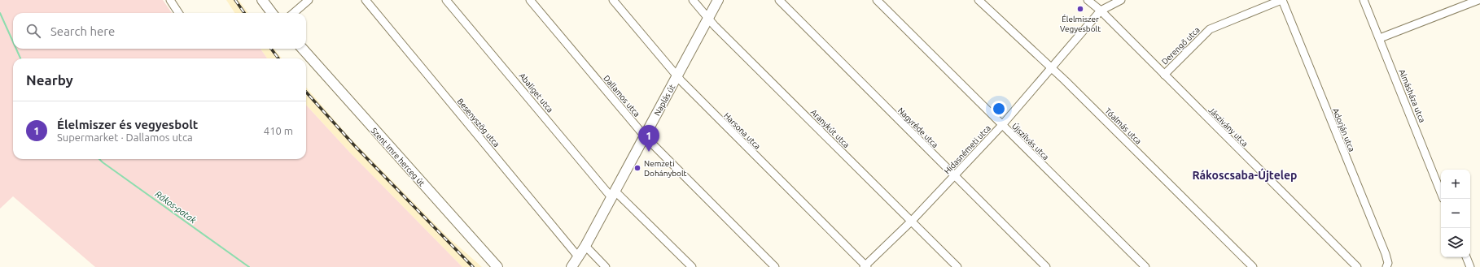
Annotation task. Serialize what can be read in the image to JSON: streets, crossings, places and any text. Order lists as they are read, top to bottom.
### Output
{
  "streets": {
    "street": [
      "Derengő utca",
      "Abaliget utca",
      "Dallamos utca",
      "Almásháza utca",
      "Naplás út",
      "Besenyszög utca",
      "Tóalmás utca",
      "Jászivány utca",
      "Nagyréde utca",
      "Aranykút utca",
      "Adorján utca",
      "Harsona utca",
      "Újszilvás utca",
      "Hidasnémeti utca",
      "Szent Imre herceg út"
    ]
  },
  "crossings": [
    ["Derengő utca", "Jászivány utca"],
    ["Derengő utca", "Adorján utca"],
    ["Abaliget utca", "Naplás út"],
    ["Dallamos utca", "Naplás út"],
    ["Naplás út", "Besenyszög utca"],
    ["Naplás út", "Aranykút utca"],
    ["Naplás út", "Harsona utca"],
    ["Tóalmás utca", "Hidasnémeti utca"],
    ["Jászivány utca", "Hidasnémeti utca"],
    ["Nagyréde utca", "Hidasnémeti utca"],
    ["Aranykút utca", "Hidasnémeti utca"],
    ["Harsona utca", "Hidasnémeti utca"],
    ["Újszilvás utca", "Hidasnémeti utca"]
  ],
  "districts": ["Rákoscsaba-Újtelep"],
  "water": ["Rákos-patak"],
  "places": ["Élelmiszer Vegyesbolt", "Nemzeti Dohánybolt"],
  "page": {
    "search": "Search here",
    "heading": "Nearby",
    "list": [
      {
        "mark": "1",
        "name": "Élelmiszer és vegyesbolt",
        "note": "Supermarket · Dallamos utca",
        "value": "410 m"
      }
    ],
    "pins": "1",
    "map_buttons": ["+", "−"]
  }
}
